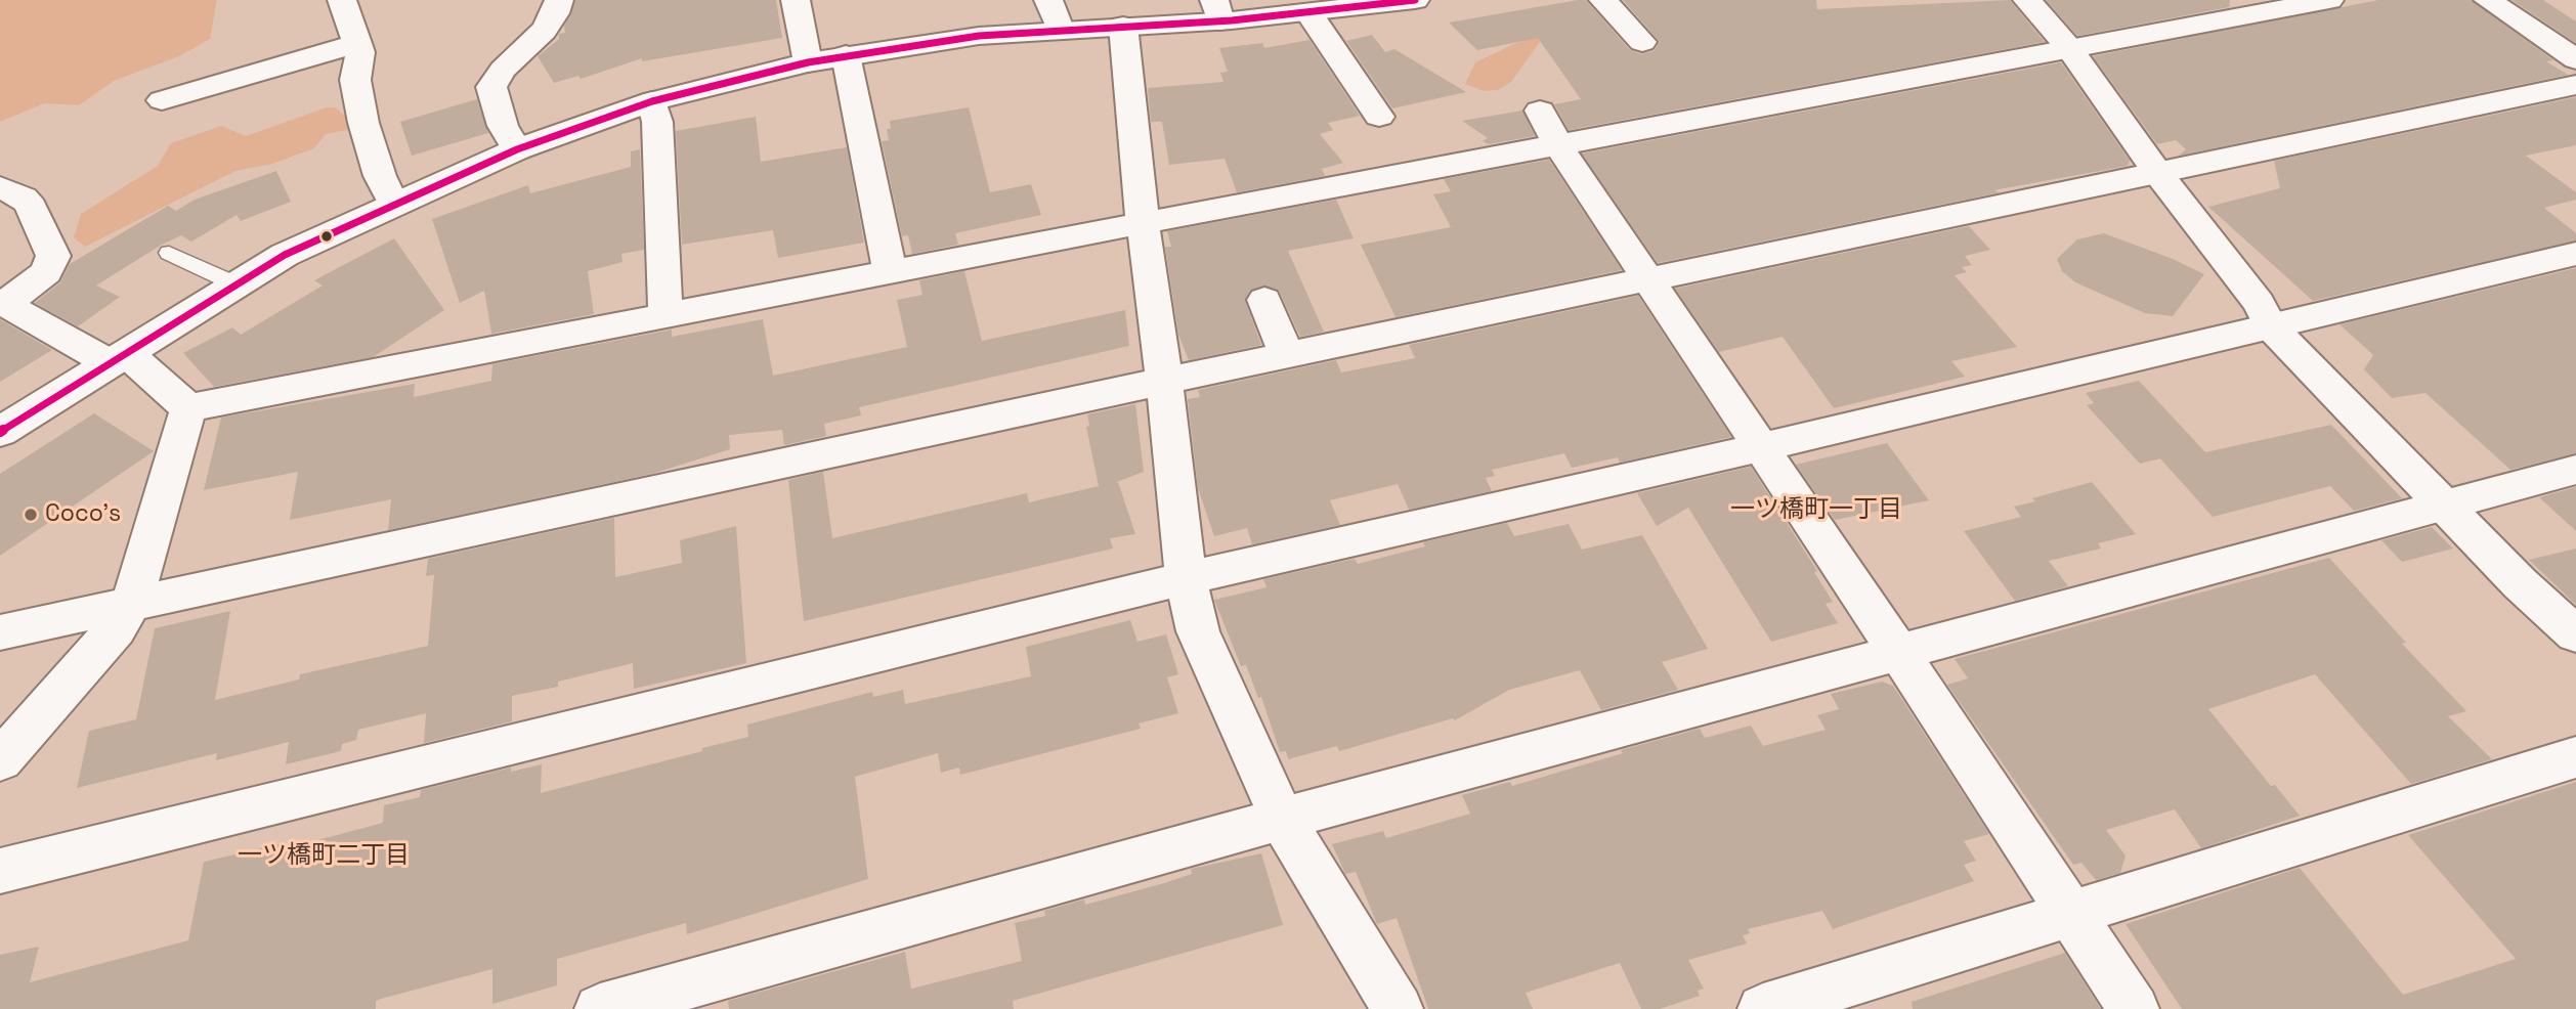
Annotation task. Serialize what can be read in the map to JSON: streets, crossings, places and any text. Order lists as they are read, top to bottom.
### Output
{
  "districts": ["一ツ橋町一丁目", "一ツ橋町二丁目"],
  "places": ["Coco's"]
}
